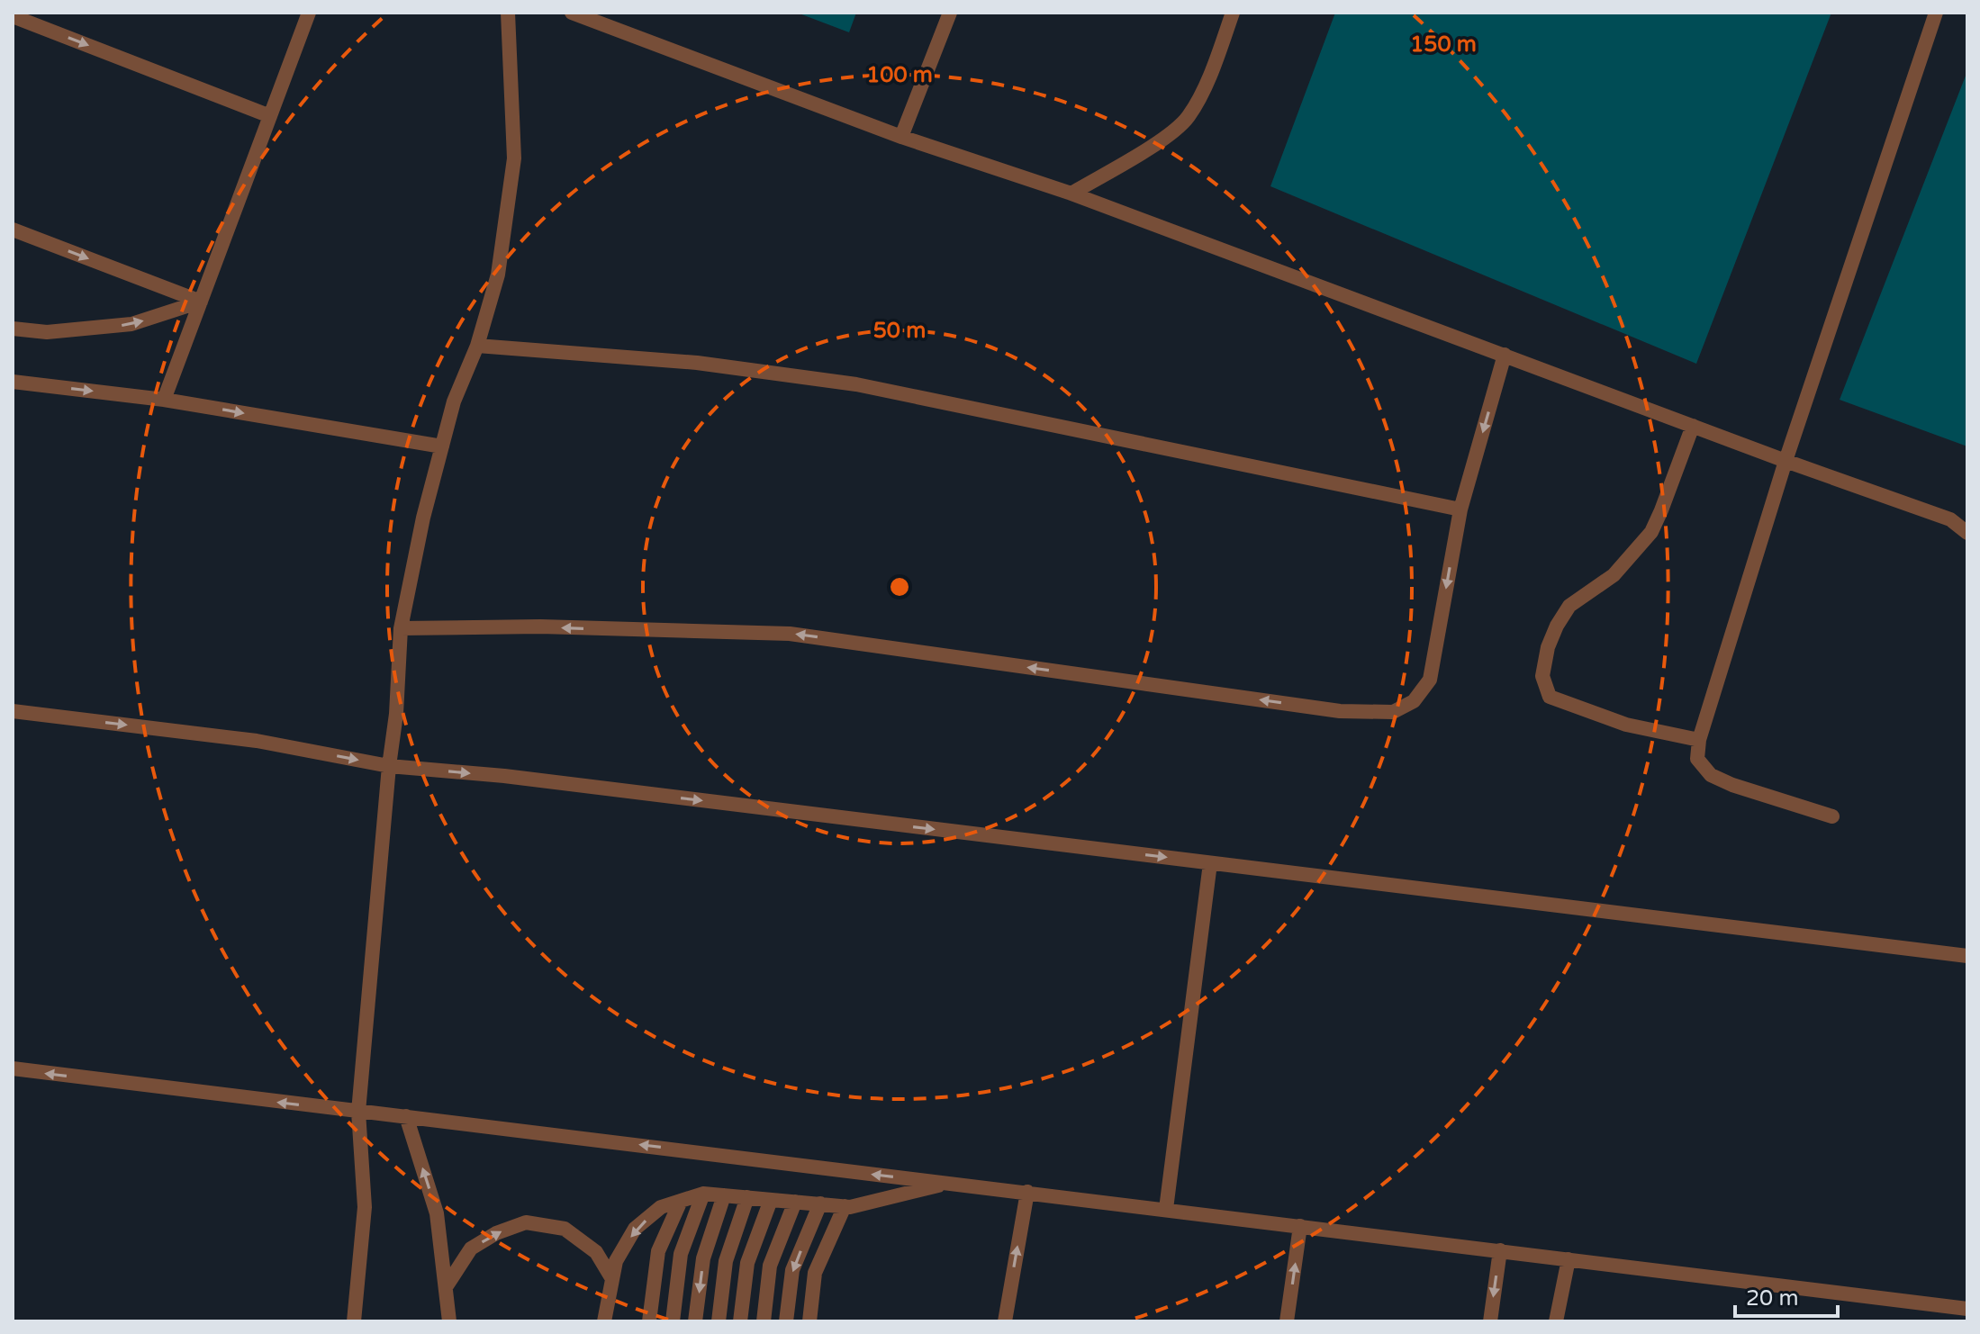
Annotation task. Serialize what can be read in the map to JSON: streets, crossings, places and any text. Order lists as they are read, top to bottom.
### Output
{
  "scale_bar": "20 m",
  "rings": ["150 m", "100 m", "50 m"]
}
